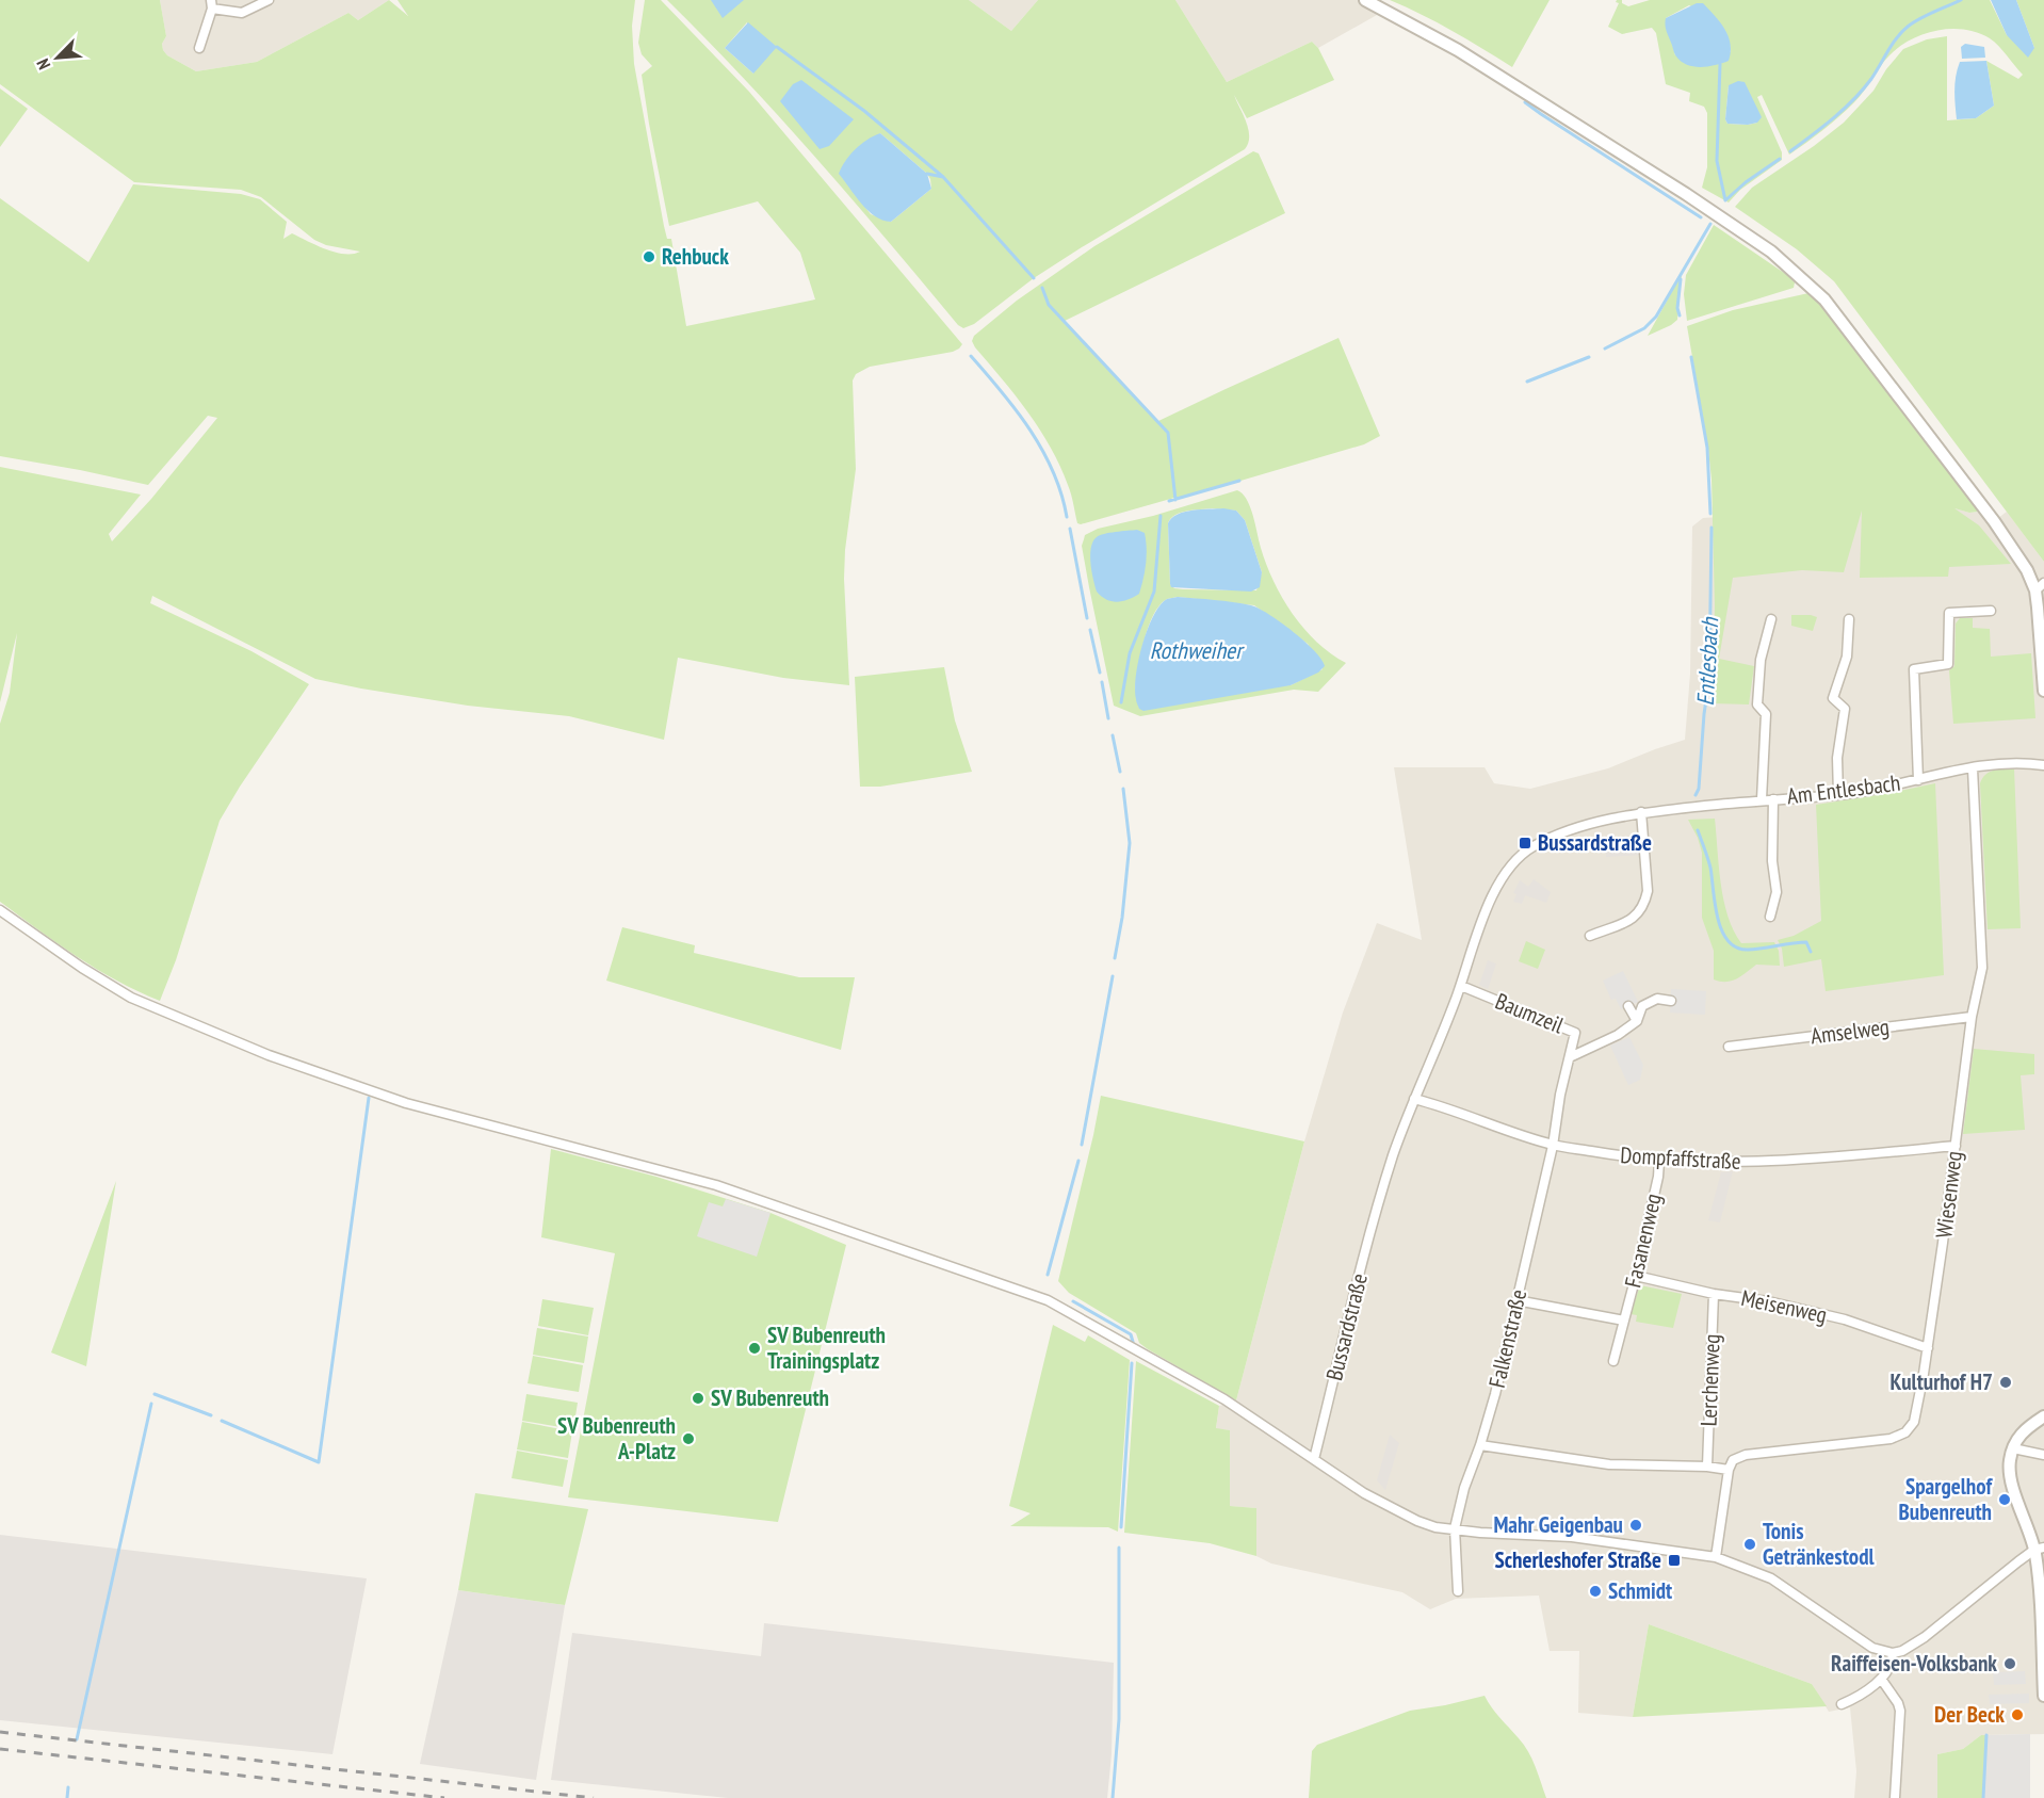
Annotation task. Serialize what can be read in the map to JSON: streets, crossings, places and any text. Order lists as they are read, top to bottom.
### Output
{
  "streets": {
    "street": [
      "Am Entlesbach",
      "Baumzeil",
      "Amselweg",
      "Dompfaffstraße",
      "Wiesenweg",
      "Fasanenweg",
      "Meisenweg",
      "Bussardstraße",
      "Falkenstraße",
      "Lerchenweg"
    ]
  },
  "crossings": [
    ["Am Entlesbach", "Wiesenweg"],
    ["Am Entlesbach", "Bussardstraße"],
    ["Baumzeil", "Dompfaffstraße"],
    ["Baumzeil", "Bussardstraße"],
    ["Baumzeil", "Falkenstraße"],
    ["Amselweg", "Wiesenweg"],
    ["Dompfaffstraße", "Wiesenweg"],
    ["Dompfaffstraße", "Fasanenweg"],
    ["Dompfaffstraße", "Bussardstraße"],
    ["Dompfaffstraße", "Falkenstraße"],
    ["Wiesenweg", "Meisenweg"],
    ["Fasanenweg", "Meisenweg"],
    ["Meisenweg", "Lerchenweg"]
  ],
  "water": ["Rothweiher", "Entlesbach"],
  "places": {
    "other": [
      "Rehbuck",
      "SV Bubenreuth Trainingsplatz",
      "Kulturhof H7",
      "SV Bubenreuth",
      "SV Bubenreuth A-Platz",
      "Spargelhof Bubenreuth",
      "Mahr Geigenbau",
      "Tonis Getränkestodl",
      "Schmidt",
      "Raiffeisen-Volksbank",
      "Der Beck"
    ],
    "transit": ["Bussardstraße", "Scherleshofer Straße"]
  },
  "north": "bottom left"
}
